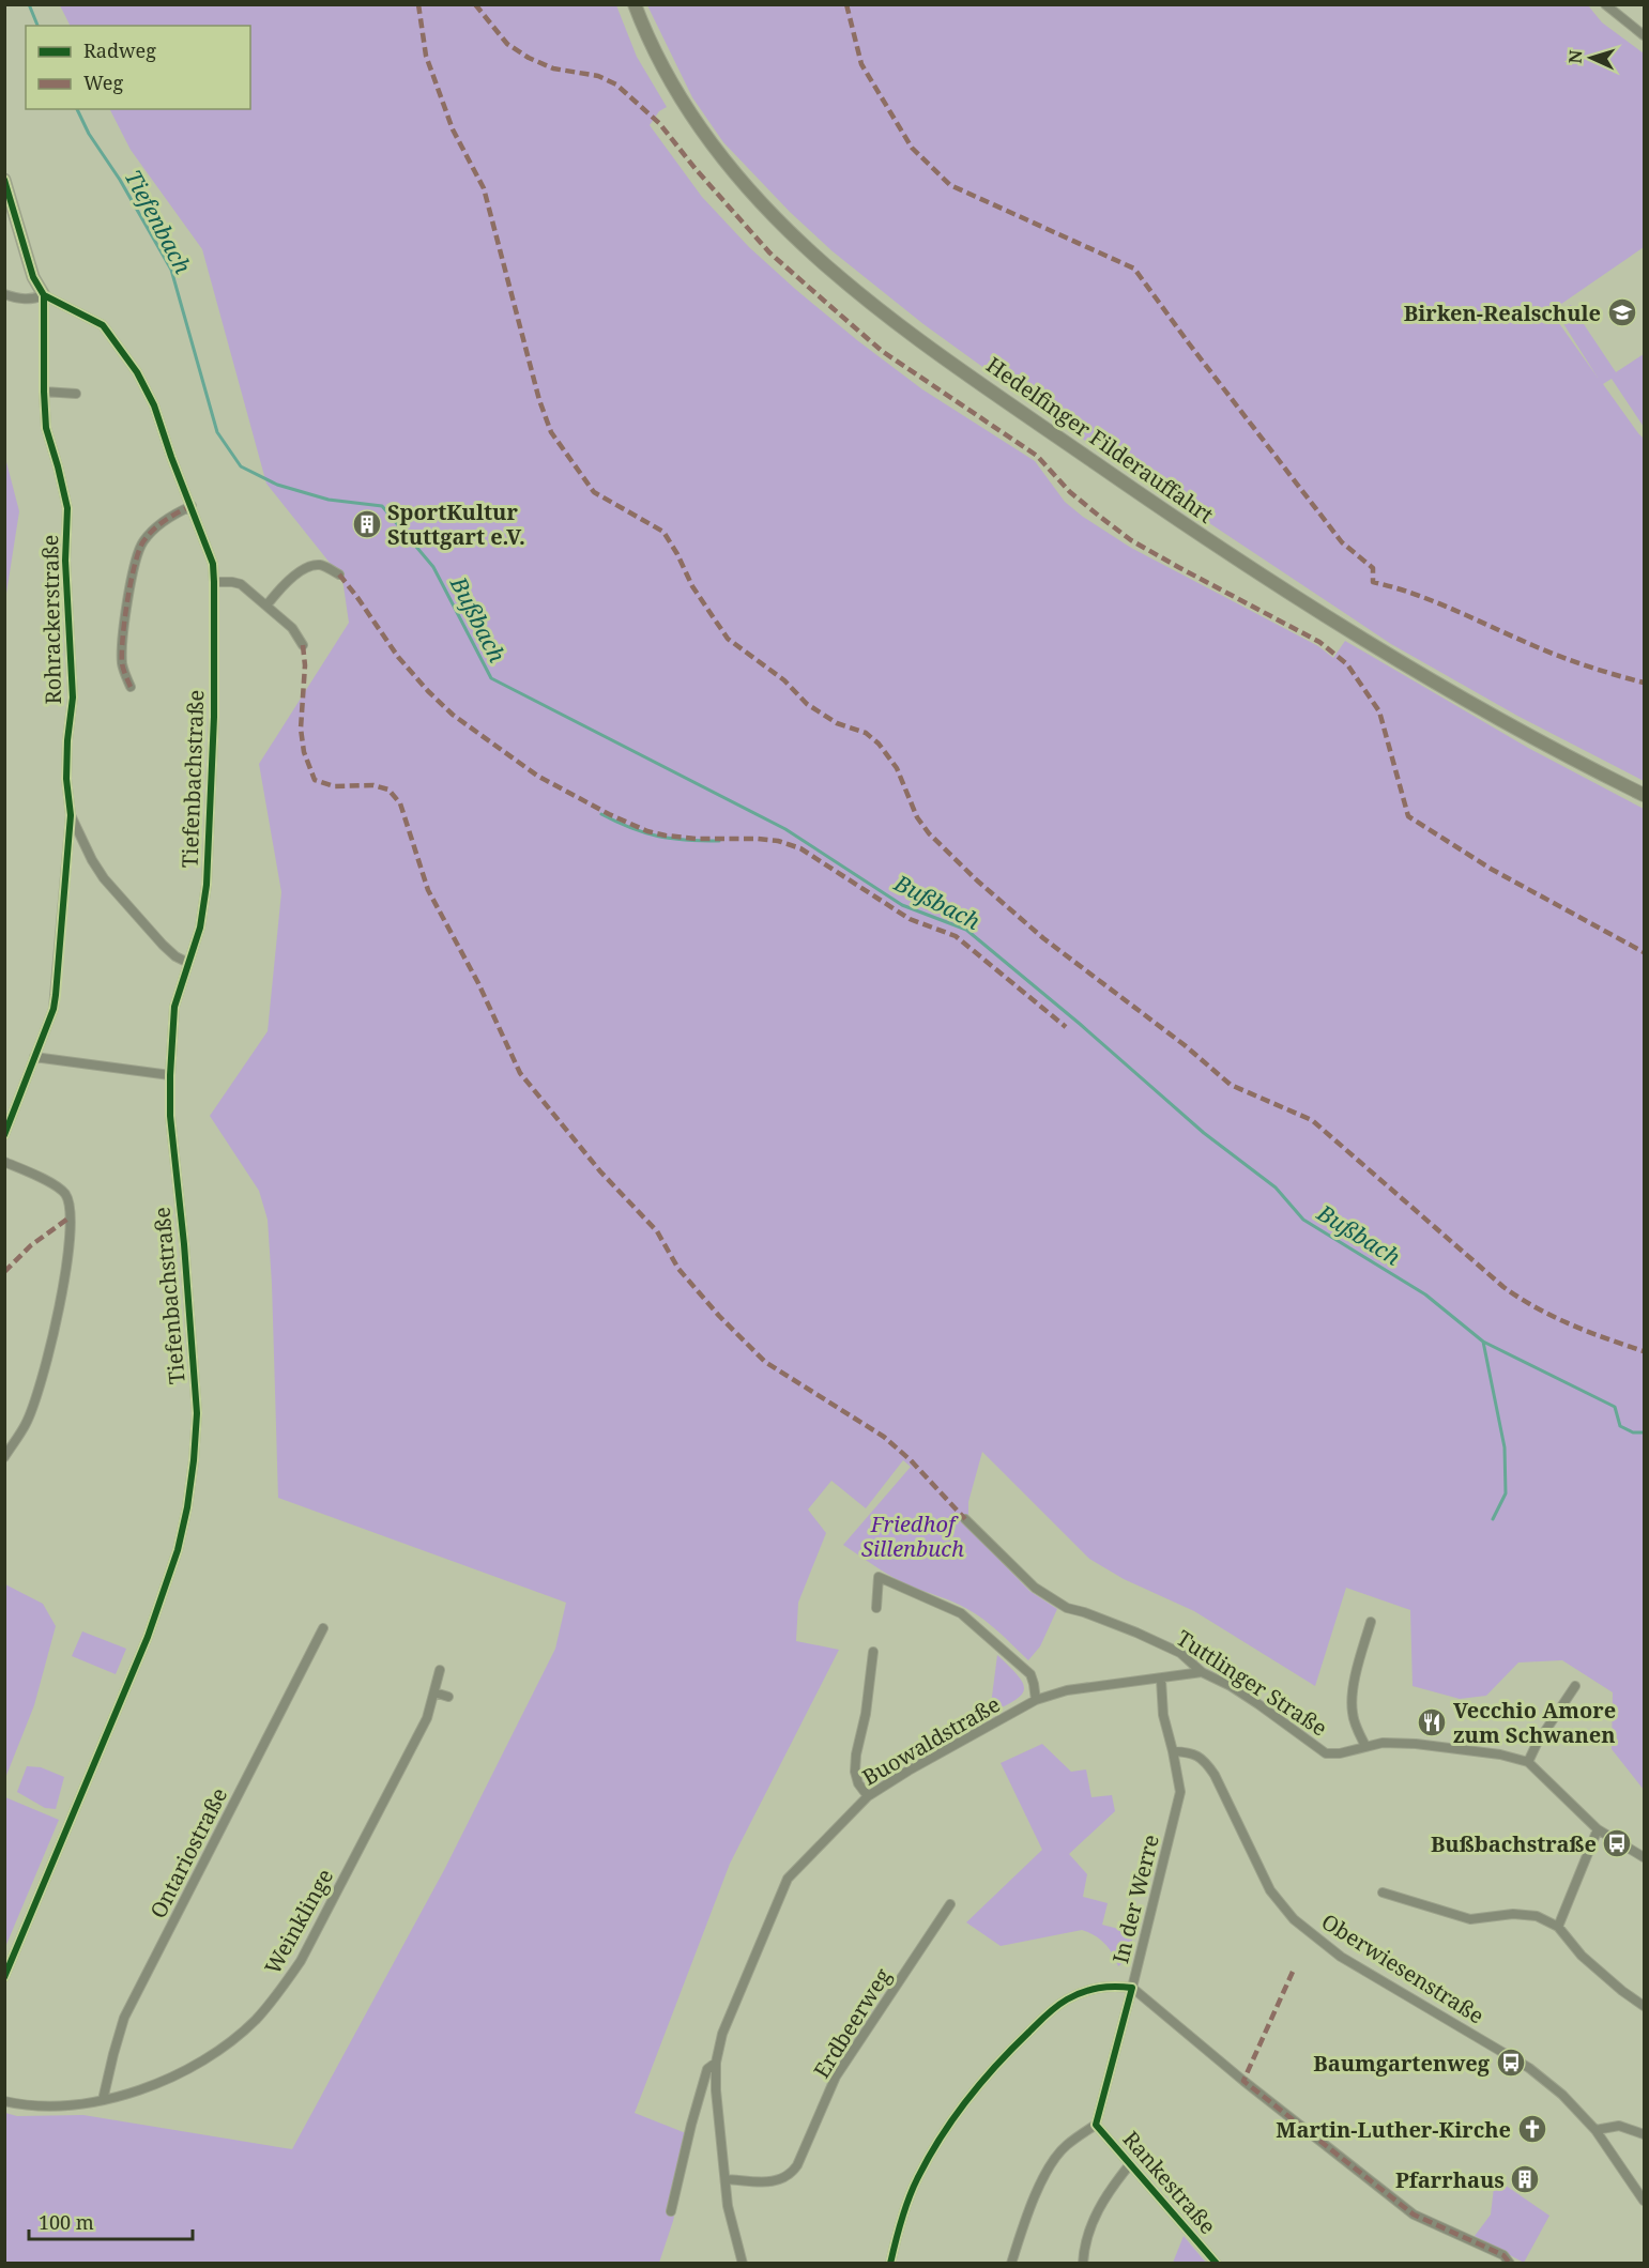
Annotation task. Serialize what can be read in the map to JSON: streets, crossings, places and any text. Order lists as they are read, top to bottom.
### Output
{
  "streets": {
    "main road": ["Hedelfinger Filderauffahrt"],
    "street": [
      "Rohrackerstraße",
      "Tiefenbachstraße",
      "Tuttlinger Straße",
      "Buowaldstraße",
      "Ontariostraße",
      "In der Werre",
      "Weinklinge",
      "Oberwiesenstraße",
      "Erdbeerweg",
      "Rankestraße"
    ]
  },
  "crossings": [
    ["Rohrackerstraße", "Tiefenbachstraße"],
    ["Tuttlinger Straße", "Buowaldstraße"],
    ["Buowaldstraße", "In der Werre"],
    ["Buowaldstraße", "Erdbeerweg"],
    ["Ontariostraße", "Weinklinge"],
    ["In der Werre", "Oberwiesenstraße"],
    ["In der Werre", "Rankestraße"]
  ],
  "water": ["Tiefenbach", "Bußbach"],
  "parks": ["Friedhof Sillenbuch"],
  "places": {
    "school or university": ["Birken-Realschule"],
    "building": ["SportKultur Stuttgart e.V.", "Pfarrhaus"],
    "restaurant": ["Vecchio Amore zum Schwanen"],
    "bus stop": ["Bußbachstraße", "Baumgartenweg"],
    "church": ["Martin-Luther-Kirche"]
  },
  "legend": ["Radweg", "Weg"],
  "scale_bar": "100 m",
  "north": "left"
}
